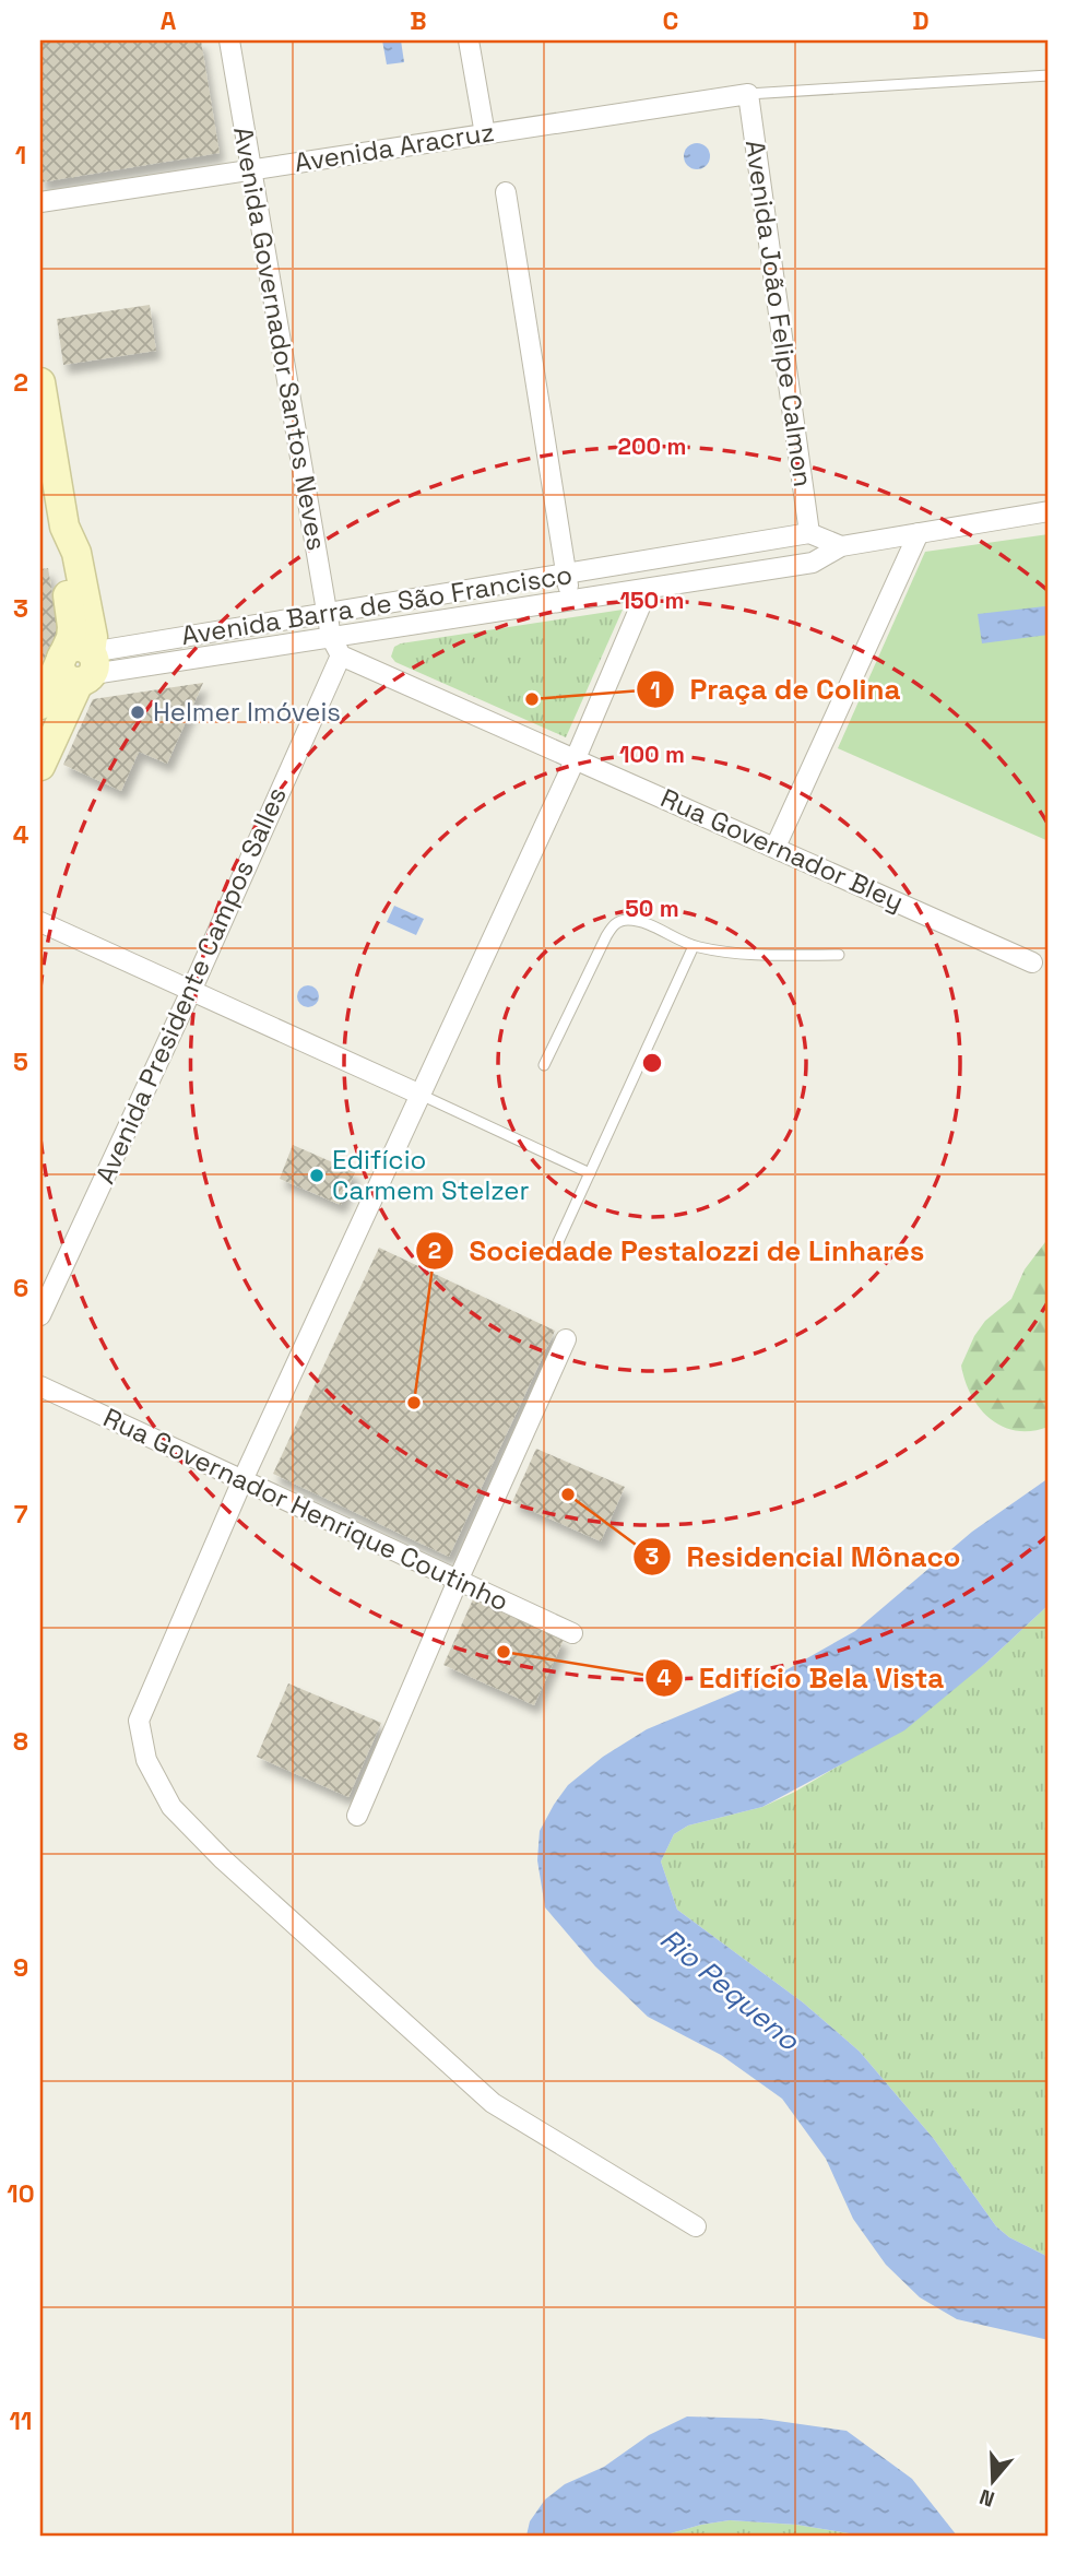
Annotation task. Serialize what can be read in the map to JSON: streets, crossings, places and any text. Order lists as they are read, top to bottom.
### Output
{
  "streets": {
    "street": [
      "Avenida Aracruz",
      "Avenida João Felipe Calmon",
      "Avenida Governador Santos Neves",
      "Avenida Barra de São Francisco",
      "Rua Governador Bley",
      "Avenida Presidente Campos Salles",
      "Rua Governador Henrique Coutinho"
    ]
  },
  "crossings": [
    ["Avenida Aracruz", "Avenida João Felipe Calmon"],
    ["Avenida Aracruz", "Avenida Governador Santos Neves"],
    ["Avenida João Felipe Calmon", "Avenida Barra de São Francisco"],
    ["Avenida Governador Santos Neves", "Avenida Barra de São Francisco"],
    ["Rua Governador Bley", "Avenida Presidente Campos Salles"]
  ],
  "water": ["Rio Pequeno"],
  "places": [
    "Praça de Colina",
    "Helmer Imóveis",
    "Edifício Carmem Stelzer",
    "Sociedade Pestalozzi de Linhares",
    "Residencial Mônaco",
    "Edifício Bela Vista"
  ],
  "north": "bottom",
  "grid": {
    "columns": [
      "A",
      "B",
      "C",
      "D"
    ],
    "rows": [
      "1",
      "2",
      "3",
      "4",
      "5",
      "6",
      "7",
      "8",
      "9",
      "10",
      "11"
    ]
  },
  "rings": [
    "200 m",
    "150 m",
    "100 m",
    "50 m"
  ]
}
